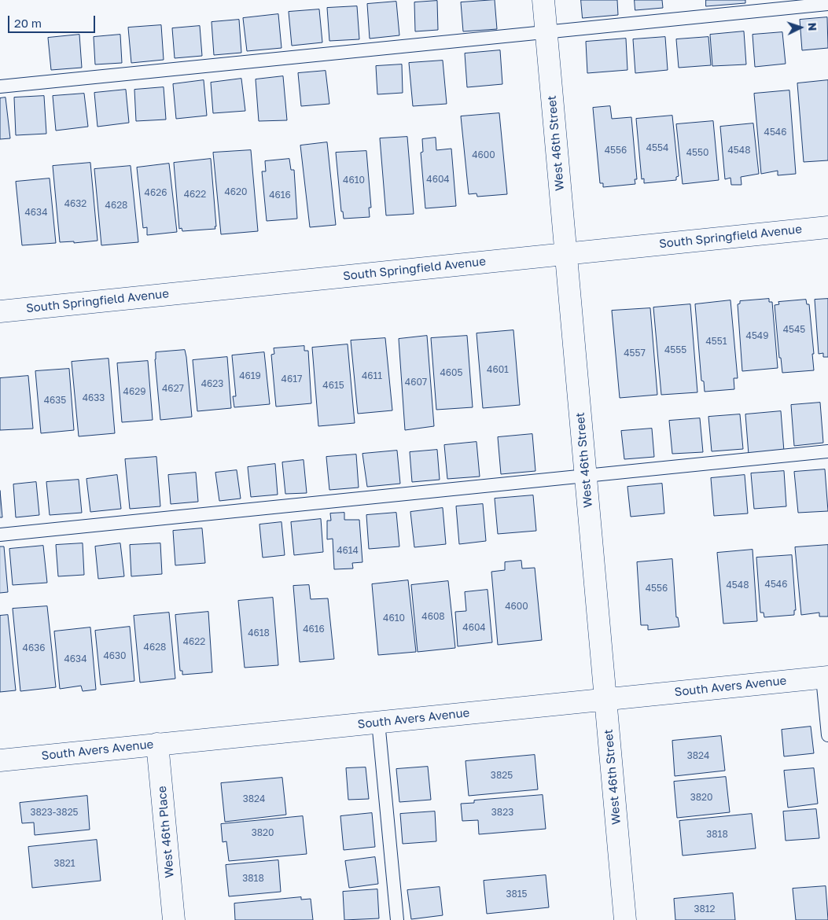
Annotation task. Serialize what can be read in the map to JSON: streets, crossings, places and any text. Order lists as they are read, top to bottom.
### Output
{
  "streets": {
    "street": [
      "West 46th Street",
      "South Springfield Avenue",
      "South Avers Avenue",
      "West 46th Place"
    ]
  },
  "crossings": [
    ["West 46th Street", "South Springfield Avenue"],
    ["West 46th Street", "South Avers Avenue"],
    ["South Avers Avenue", "West 46th Place"]
  ],
  "house_numbers": [
    "4546",
    "4554",
    "4556",
    "4548",
    "4550",
    "4600",
    "4604",
    "4610",
    "4620",
    "4626",
    "4622",
    "4616",
    "4632",
    "4628",
    "4634",
    "4545",
    "4549",
    "4551",
    "4555",
    "4557",
    "4601",
    "4605",
    "4619",
    "4611",
    "4617",
    "4607",
    "4623",
    "4615",
    "4627",
    "4629",
    "4633",
    "4635",
    "4614",
    "4546",
    "4548",
    "4556",
    "4600",
    "4608",
    "4610",
    "4604",
    "4616",
    "4618",
    "4622",
    "4628",
    "4636",
    "4630",
    "4634",
    "3824",
    "3825",
    "3820",
    "3824",
    "3823-3825",
    "3823",
    "3820",
    "3818",
    "3821",
    "3818",
    "3815",
    "3812"
  ],
  "scale_bar": "20 m",
  "north": "right"
}
